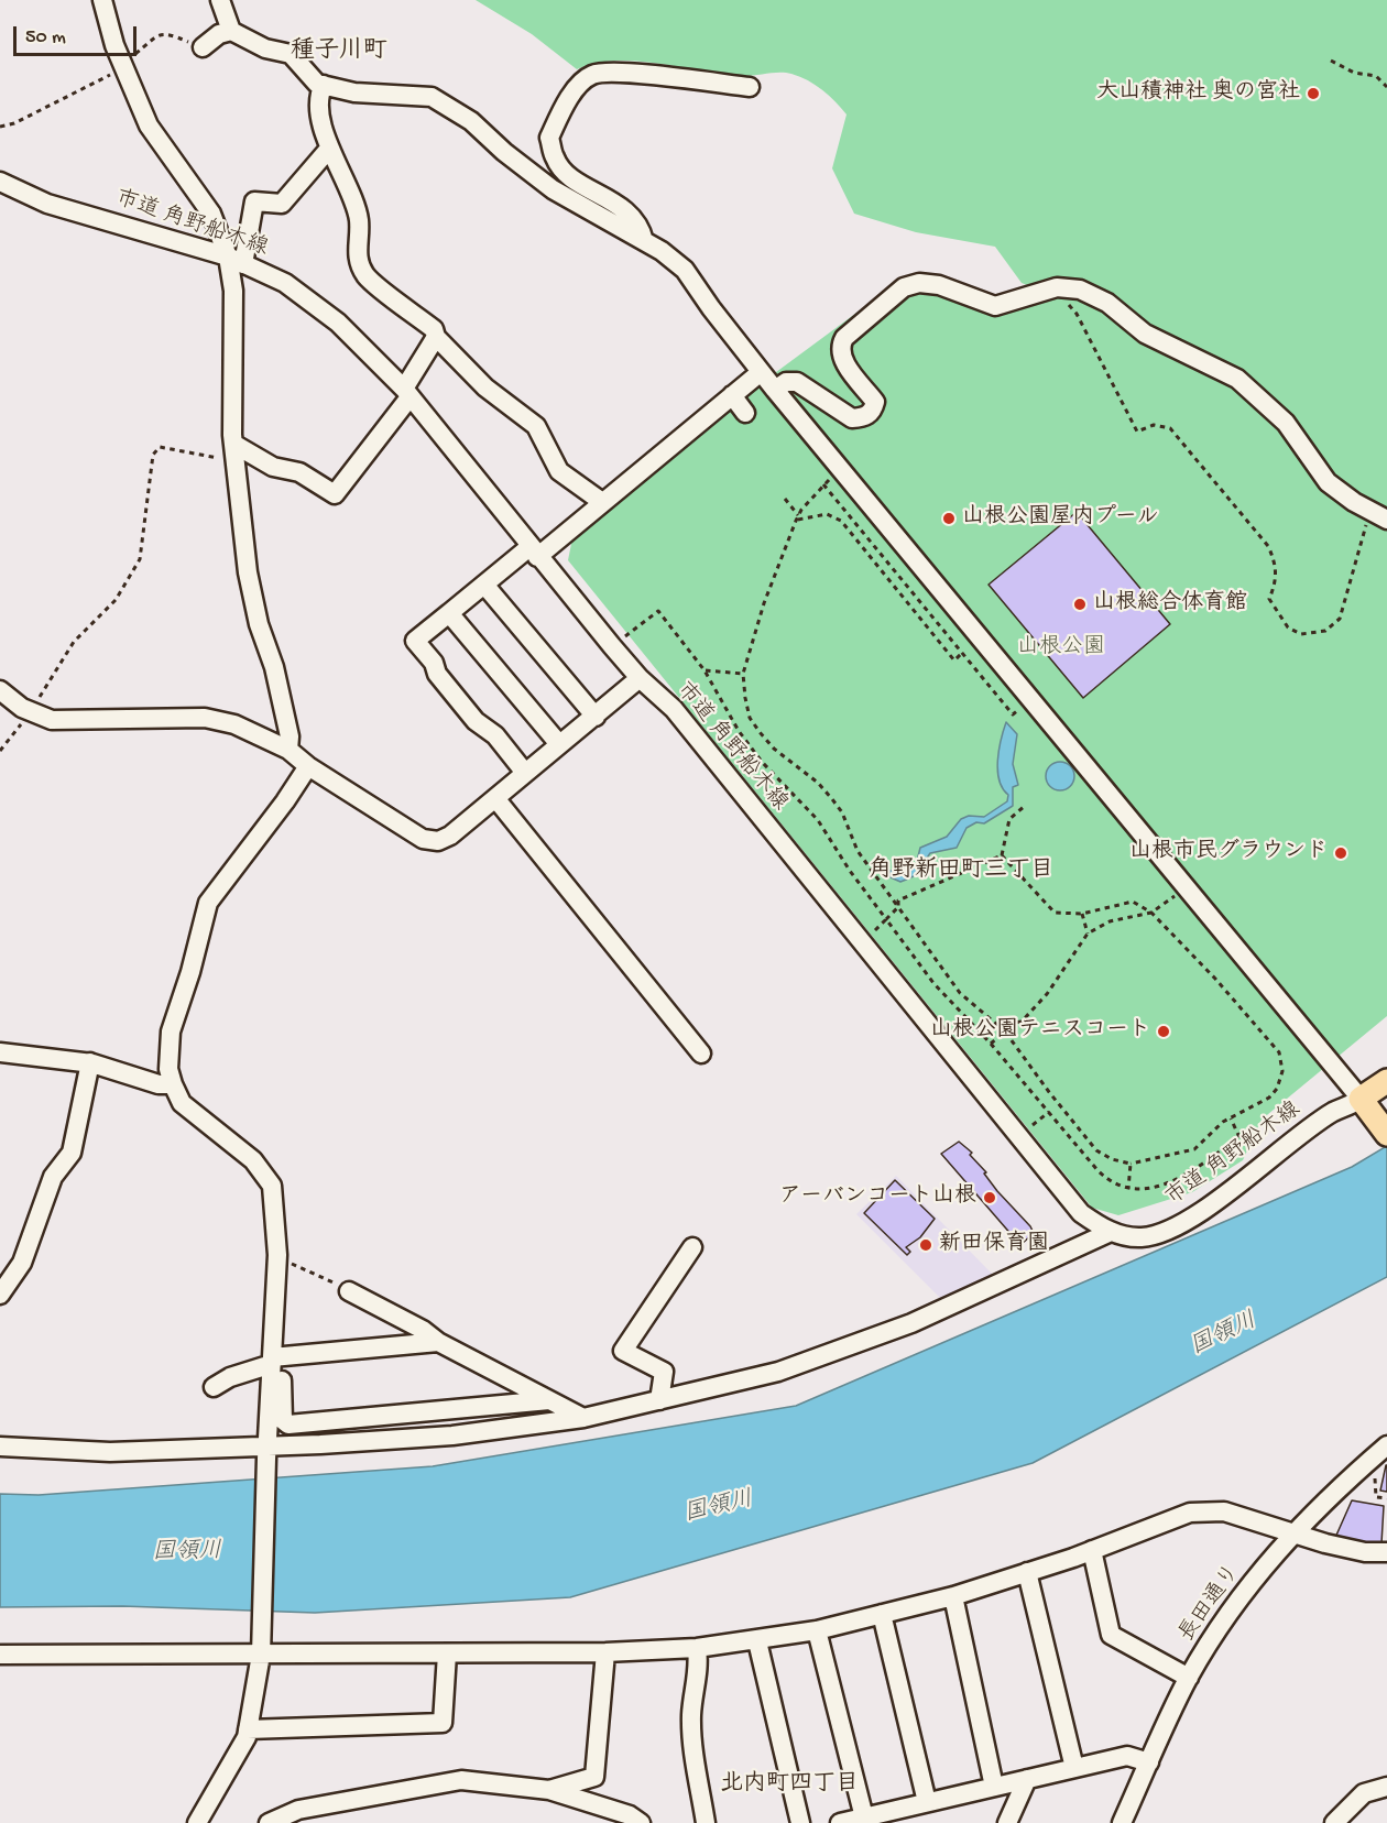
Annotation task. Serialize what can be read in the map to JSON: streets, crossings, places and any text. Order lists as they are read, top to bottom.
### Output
{
  "streets": {
    "street": ["市道 角野船木線", "長田通り"]
  },
  "districts": ["種子川町", "角野新田町三丁目", "北内町四丁目"],
  "water": ["国領川"],
  "parks": ["山根公園"],
  "places": [
    "大山積神社 奥の宮社",
    "山根公園屋内プール",
    "山根総合体育館",
    "山根市民グラウンド",
    "山根公園テニスコート",
    "アーバンコート山根",
    "新田保育園"
  ],
  "scale_bar": "50 m"
}
